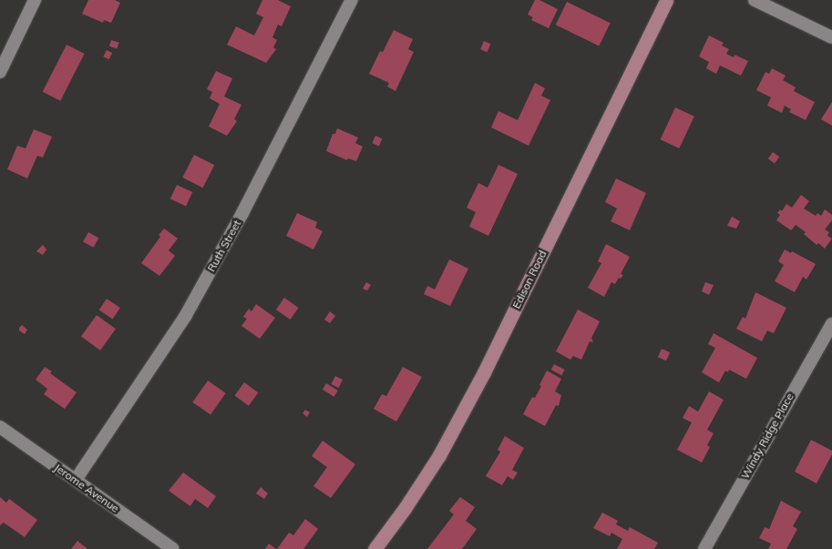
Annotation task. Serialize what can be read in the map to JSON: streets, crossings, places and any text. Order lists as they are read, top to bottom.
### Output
{
  "streets": {
    "street": [
      "Ruth Street",
      "Edison Road",
      "Windy Ridge Place",
      "Jerome Avenue"
    ]
  },
  "crossings": [
    ["Ruth Street", "Jerome Avenue"]
  ]
}
